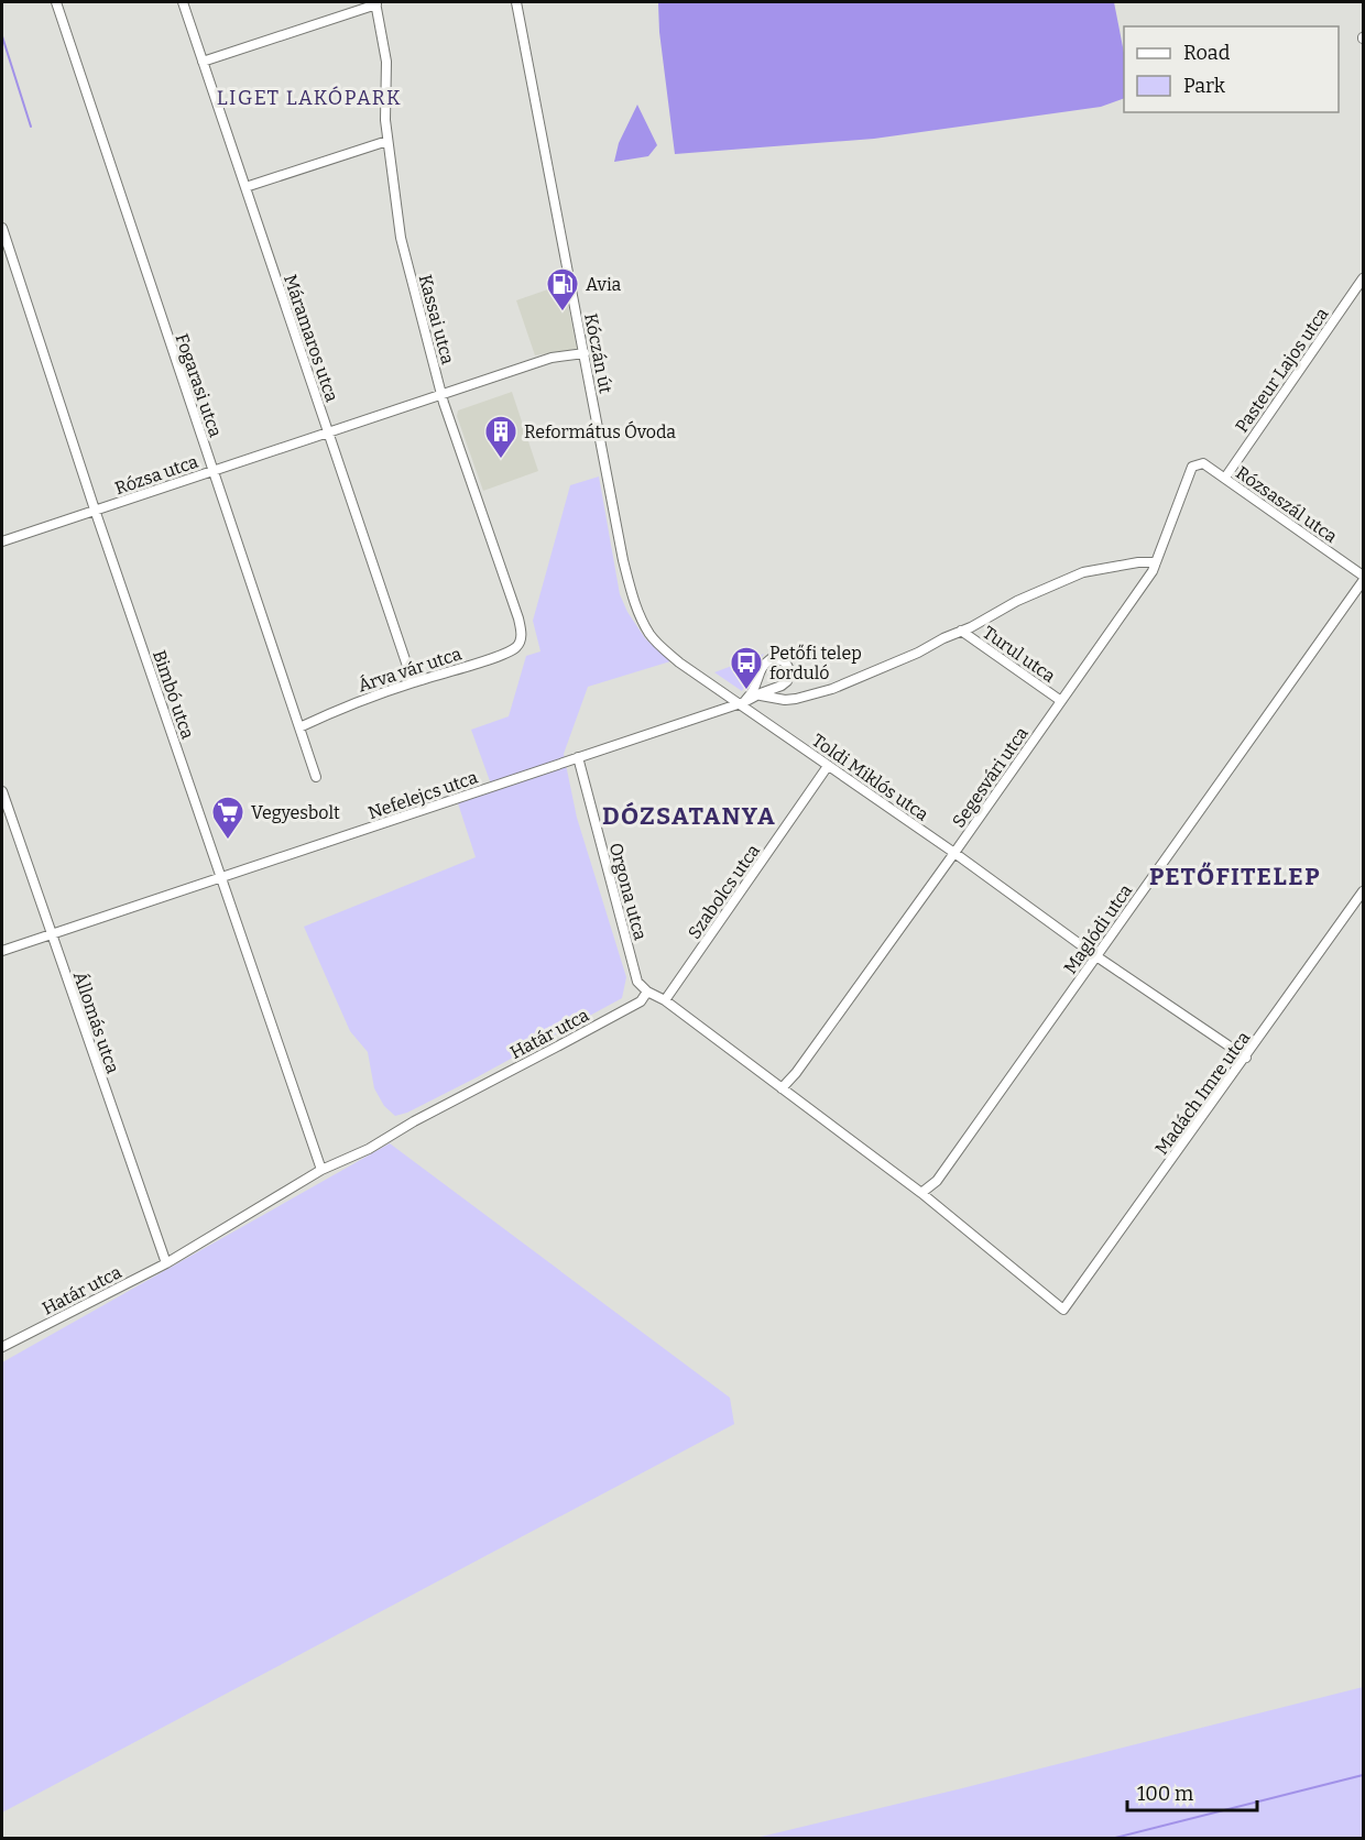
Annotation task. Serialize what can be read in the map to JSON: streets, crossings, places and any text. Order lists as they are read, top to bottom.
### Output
{
  "streets": {
    "street": [
      "Kassai utca",
      "Máramaros utca",
      "Kóczán út",
      "Pasteur Lajos utca",
      "Fogarasi utca",
      "Rózsa utca",
      "Rózsaszál utca",
      "Turul utca",
      "Árva vár utca",
      "Bimbó utca",
      "Toldi Miklós utca",
      "Segesvári utca",
      "Nefelejcs utca",
      "Orgona utca",
      "Szabolcs utca",
      "Maglódi utca",
      "Állomás utca",
      "Határ utca",
      "Madách Imre utca"
    ]
  },
  "crossings": [
    ["Kassai utca", "Rózsa utca"],
    ["Kassai utca", "Árva vár utca"],
    ["Máramaros utca", "Rózsa utca"],
    ["Máramaros utca", "Árva vár utca"],
    ["Kóczán út", "Rózsa utca"],
    ["Kóczán út", "Toldi Miklós utca"],
    ["Kóczán út", "Nefelejcs utca"],
    ["Pasteur Lajos utca", "Rózsaszál utca"],
    ["Fogarasi utca", "Rózsa utca"],
    ["Fogarasi utca", "Árva vár utca"],
    ["Rózsa utca", "Bimbó utca"],
    ["Rózsaszál utca", "Segesvári utca"],
    ["Turul utca", "Segesvári utca"],
    ["Bimbó utca", "Nefelejcs utca"],
    ["Bimbó utca", "Határ utca"],
    ["Toldi Miklós utca", "Segesvári utca"],
    ["Toldi Miklós utca", "Nefelejcs utca"],
    ["Toldi Miklós utca", "Szabolcs utca"],
    ["Toldi Miklós utca", "Maglódi utca"],
    ["Toldi Miklós utca", "Madách Imre utca"],
    ["Nefelejcs utca", "Orgona utca"],
    ["Nefelejcs utca", "Állomás utca"],
    ["Orgona utca", "Határ utca"],
    ["Maglódi utca", "Madách Imre utca"],
    ["Állomás utca", "Határ utca"]
  ],
  "districts": ["LIGET LAKÓPARK", "DÓZSATANYA", "PETŐFITELEP"],
  "places": {
    "fuel station": ["Avia"],
    "building": ["Református Óvoda"],
    "bus stop": ["Petőfi telep forduló"],
    "supermarket": ["Vegyesbolt"]
  },
  "legend": ["Road", "Park"],
  "scale_bar": "100 m"
}
